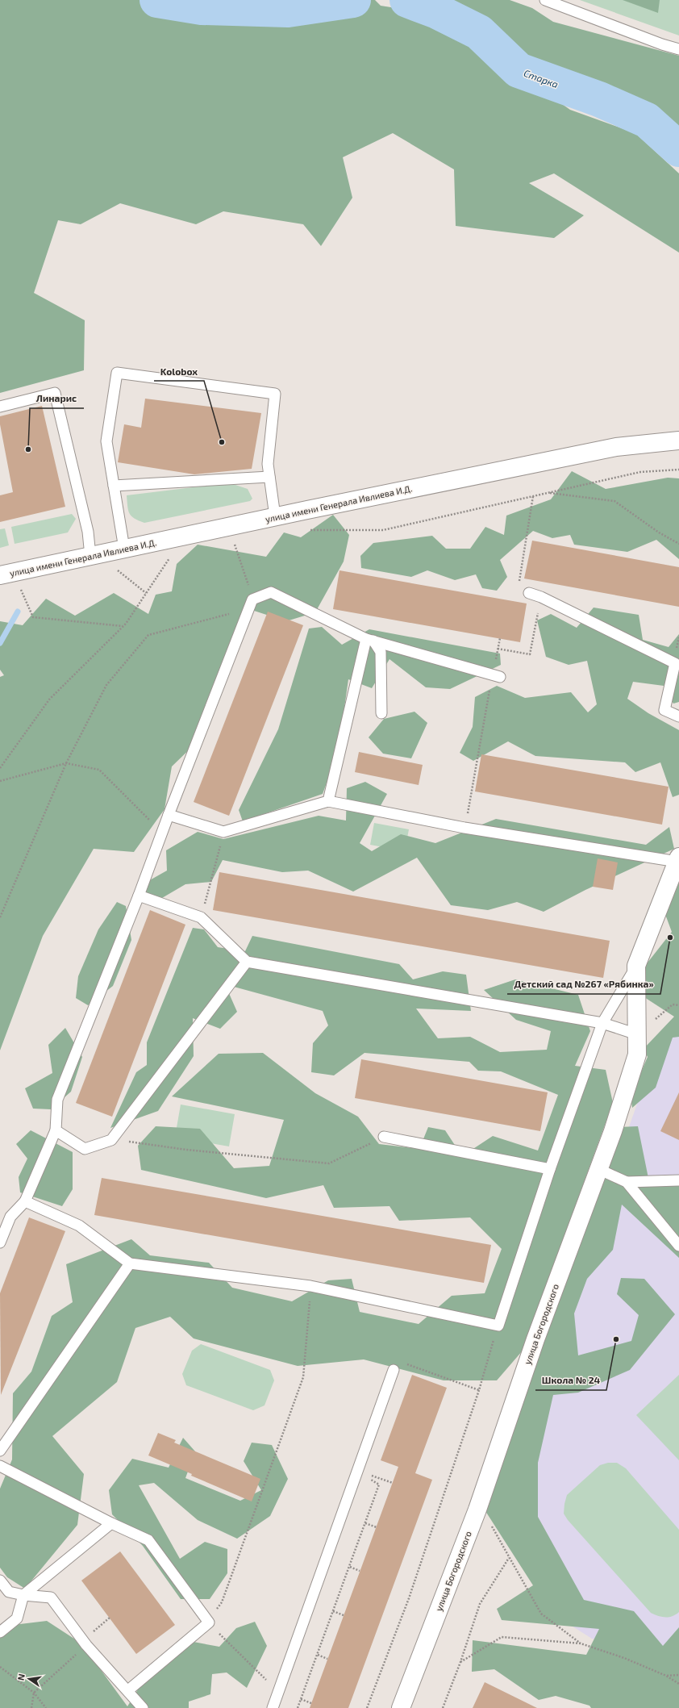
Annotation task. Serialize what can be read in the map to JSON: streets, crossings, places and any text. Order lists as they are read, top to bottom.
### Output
{
  "streets": {
    "street": ["улица имени Генерала Ивлиева И.Д.", "улица Богородского"]
  },
  "water": ["Старка"],
  "places": [
    "Kolobox",
    "Линарис",
    "Детский сад №267 «Рябинка»",
    "Школа № 24"
  ],
  "north": "left"
}
